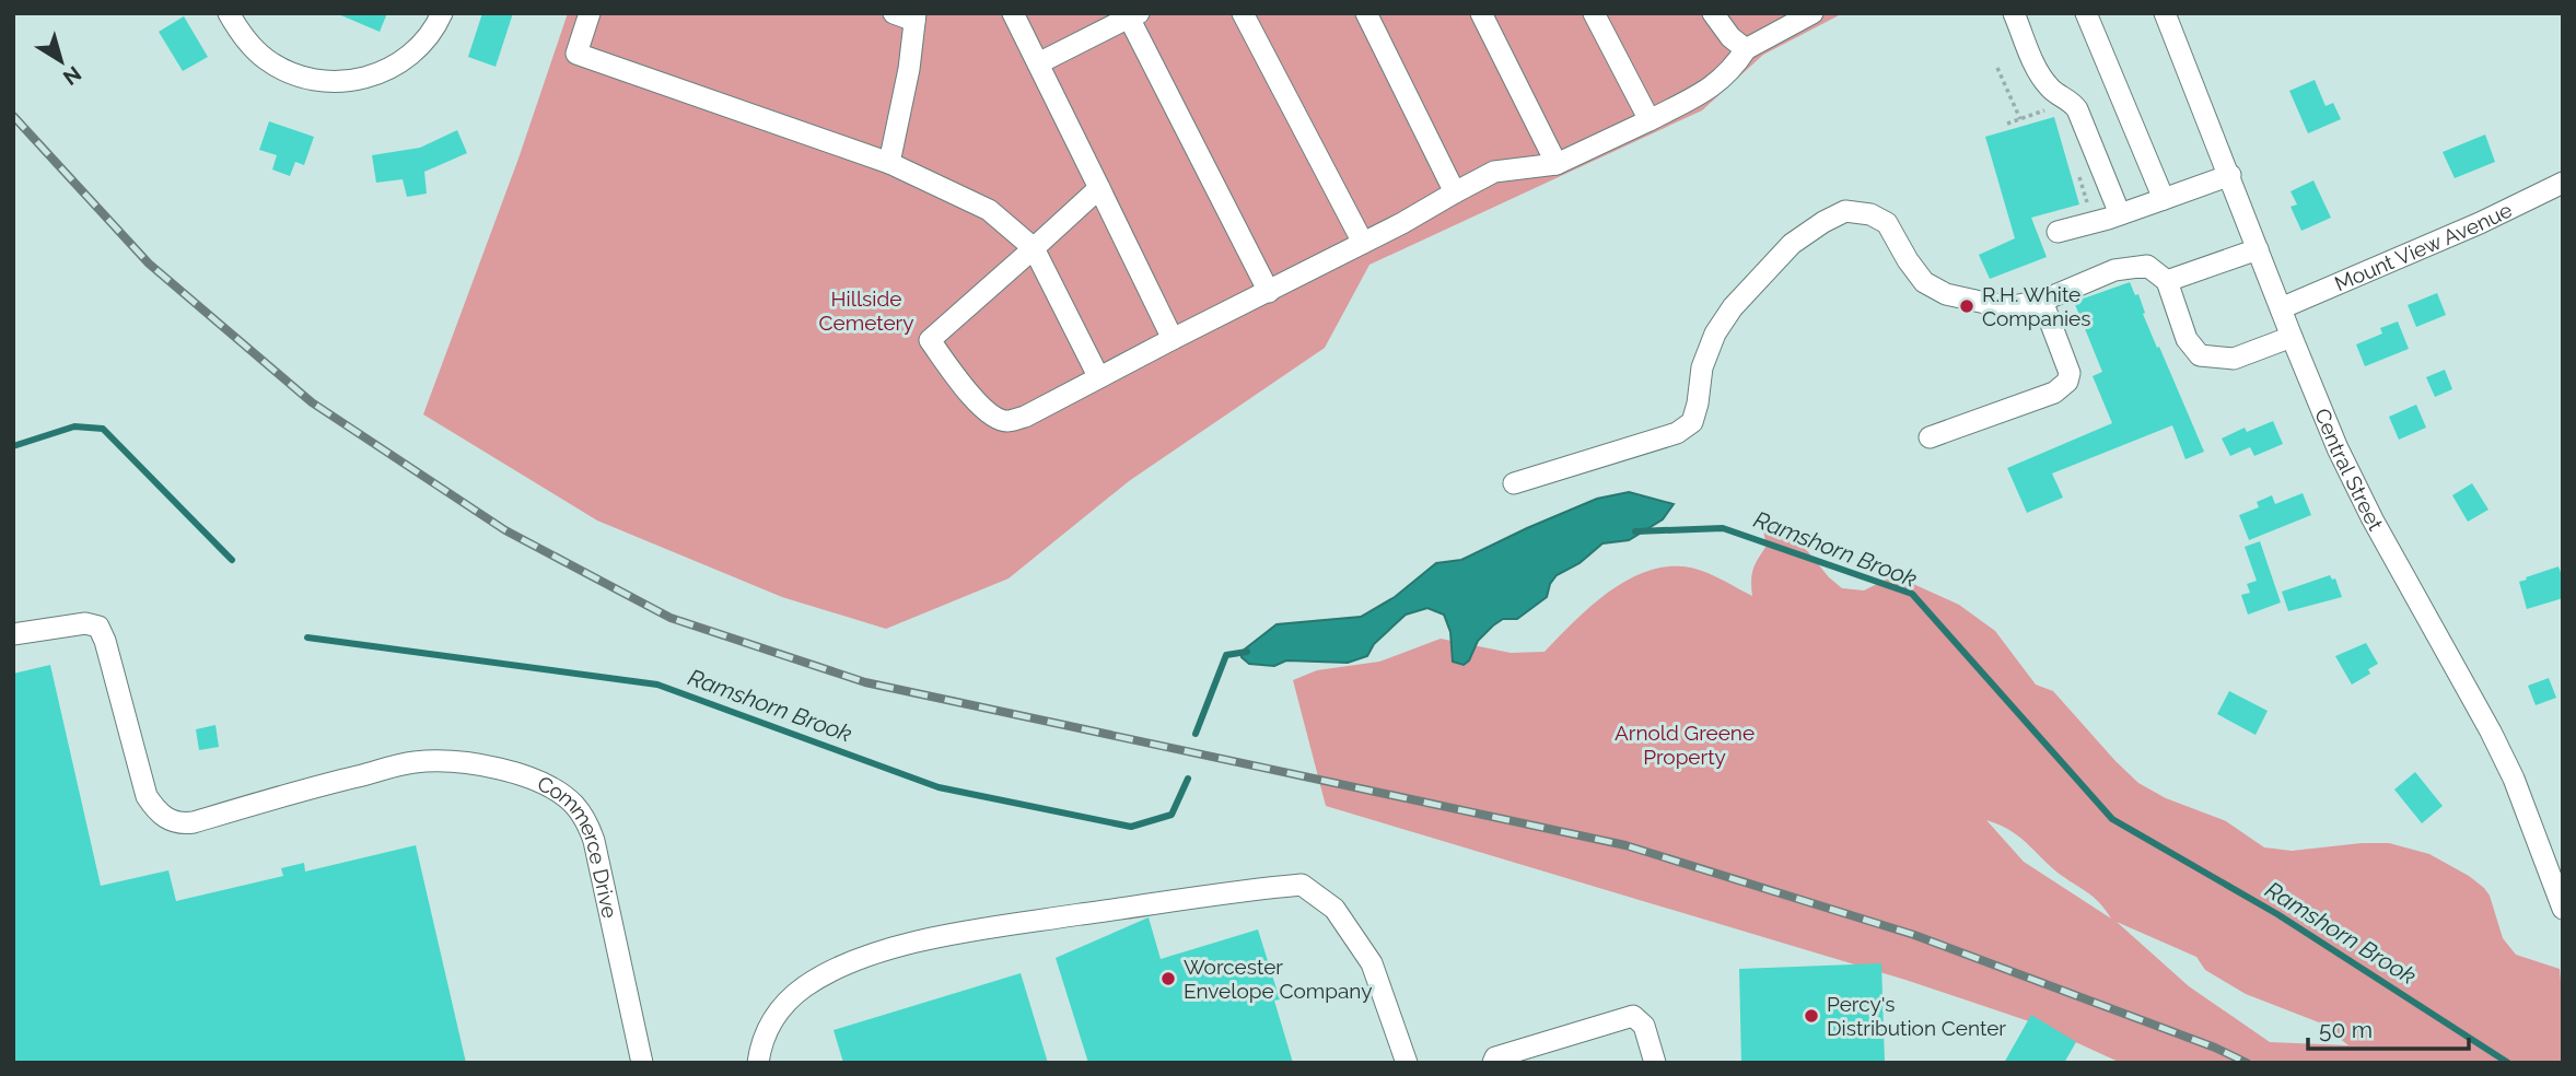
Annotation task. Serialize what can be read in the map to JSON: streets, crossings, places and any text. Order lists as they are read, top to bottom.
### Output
{
  "streets": {
    "street": ["Mount View Avenue", "Central Street", "Commerce Drive"]
  },
  "crossings": [
    ["Mount View Avenue", "Central Street"]
  ],
  "water": ["Ramshorn Brook"],
  "parks": ["Hillside Cemetery", "Arnold Greene Property"],
  "places": ["R.H. White Companies", "Worcester Envelope Company", "Percy's Distribution Center"],
  "scale_bar": "50 m",
  "north": "bottom right"
}
